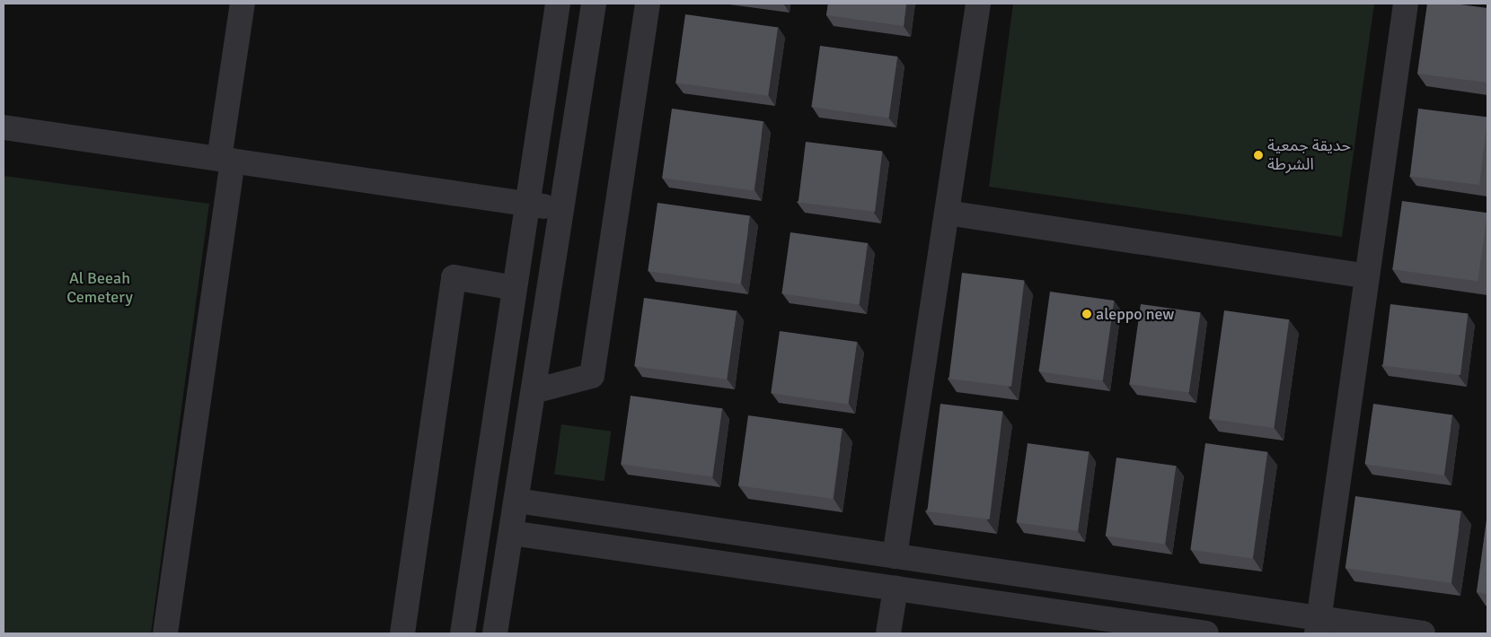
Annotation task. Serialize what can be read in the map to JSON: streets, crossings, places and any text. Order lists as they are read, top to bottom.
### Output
{
  "parks": ["Al Beeah Cemetery"],
  "places": ["حديقة جمعية الشرطة", "aleppo new"]
}
